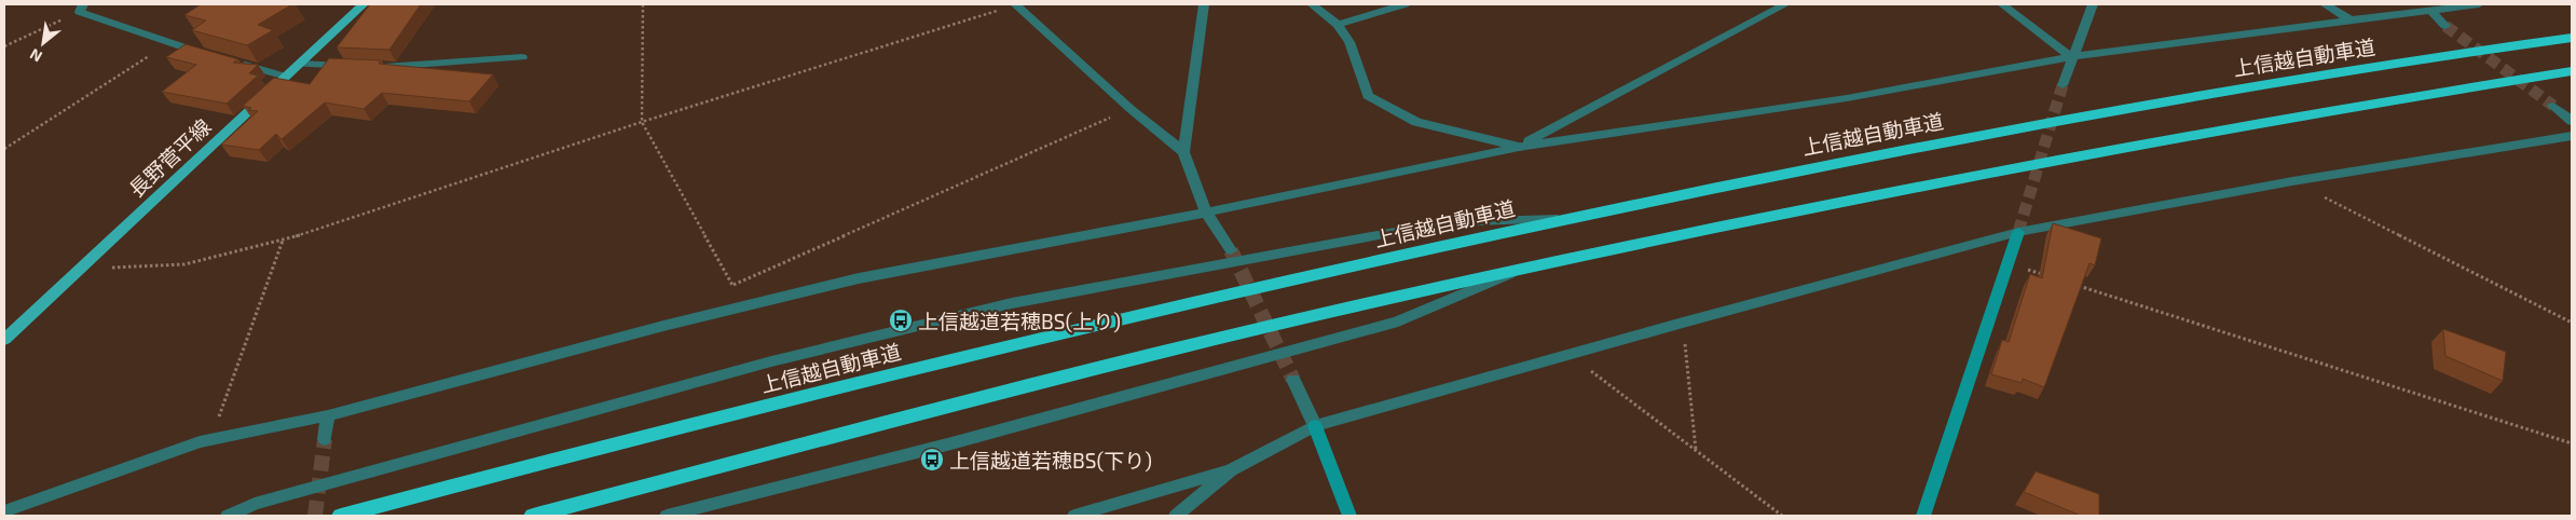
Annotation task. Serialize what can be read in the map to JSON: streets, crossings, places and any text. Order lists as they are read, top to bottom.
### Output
{
  "streets": {
    "highway": ["上信越自動車道"],
    "main road": ["長野菅平線"]
  },
  "places": {
    "bus stop": ["上信越道若穂BS(上り)", "上信越道若穂BS(下り)"]
  },
  "north": "bottom left"
}
